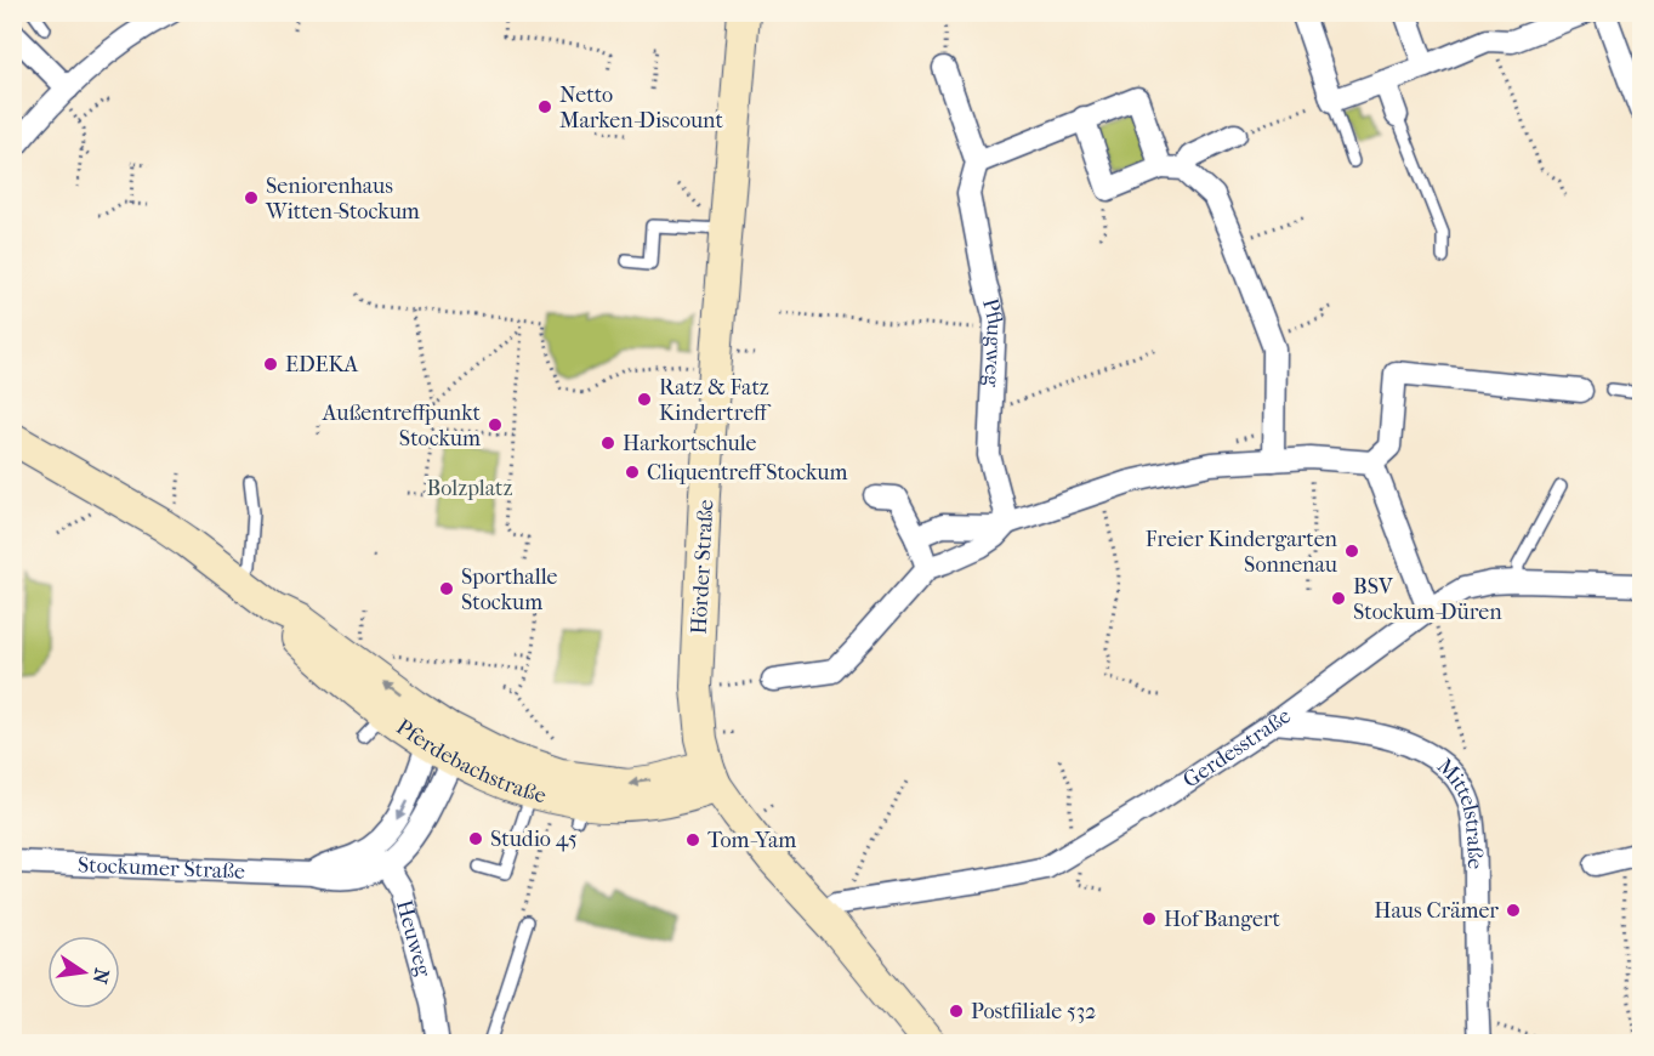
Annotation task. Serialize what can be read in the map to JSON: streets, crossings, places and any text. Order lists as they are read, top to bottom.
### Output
{
  "streets": {
    "main road": ["Hörder Straße", "Pferdebachstraße"],
    "street": [
      "Pflugweg",
      "Gerdesstraße",
      "Mittelstraße",
      "Stockumer Straße",
      "Heuweg"
    ]
  },
  "crossings": [
    ["Hörder Straße", "Gerdesstraße"],
    ["Hörder Straße", "Pferdebachstraße"],
    ["Gerdesstraße", "Mittelstraße"],
    ["Pferdebachstraße", "Stockumer Straße"],
    ["Stockumer Straße", "Heuweg"]
  ],
  "parks": ["Bolzplatz"],
  "places": [
    "Netto Marken-Discount",
    "Seniorenhaus Witten-Stockum",
    "EDEKA",
    "Ratz & Fatz Kindertreff",
    "Außentreffpunkt Stockum",
    "Harkortschule",
    "Cliquentreff Stockum",
    "Freier Kindergarten Sonnenau",
    "Sporthalle Stockum",
    "BSV Stockum-Düren",
    "Studio 45",
    "Tom-Yam",
    "Haus Crämer",
    "Hof Bangert",
    "Postfiliale 532"
  ],
  "north": "right"
}
